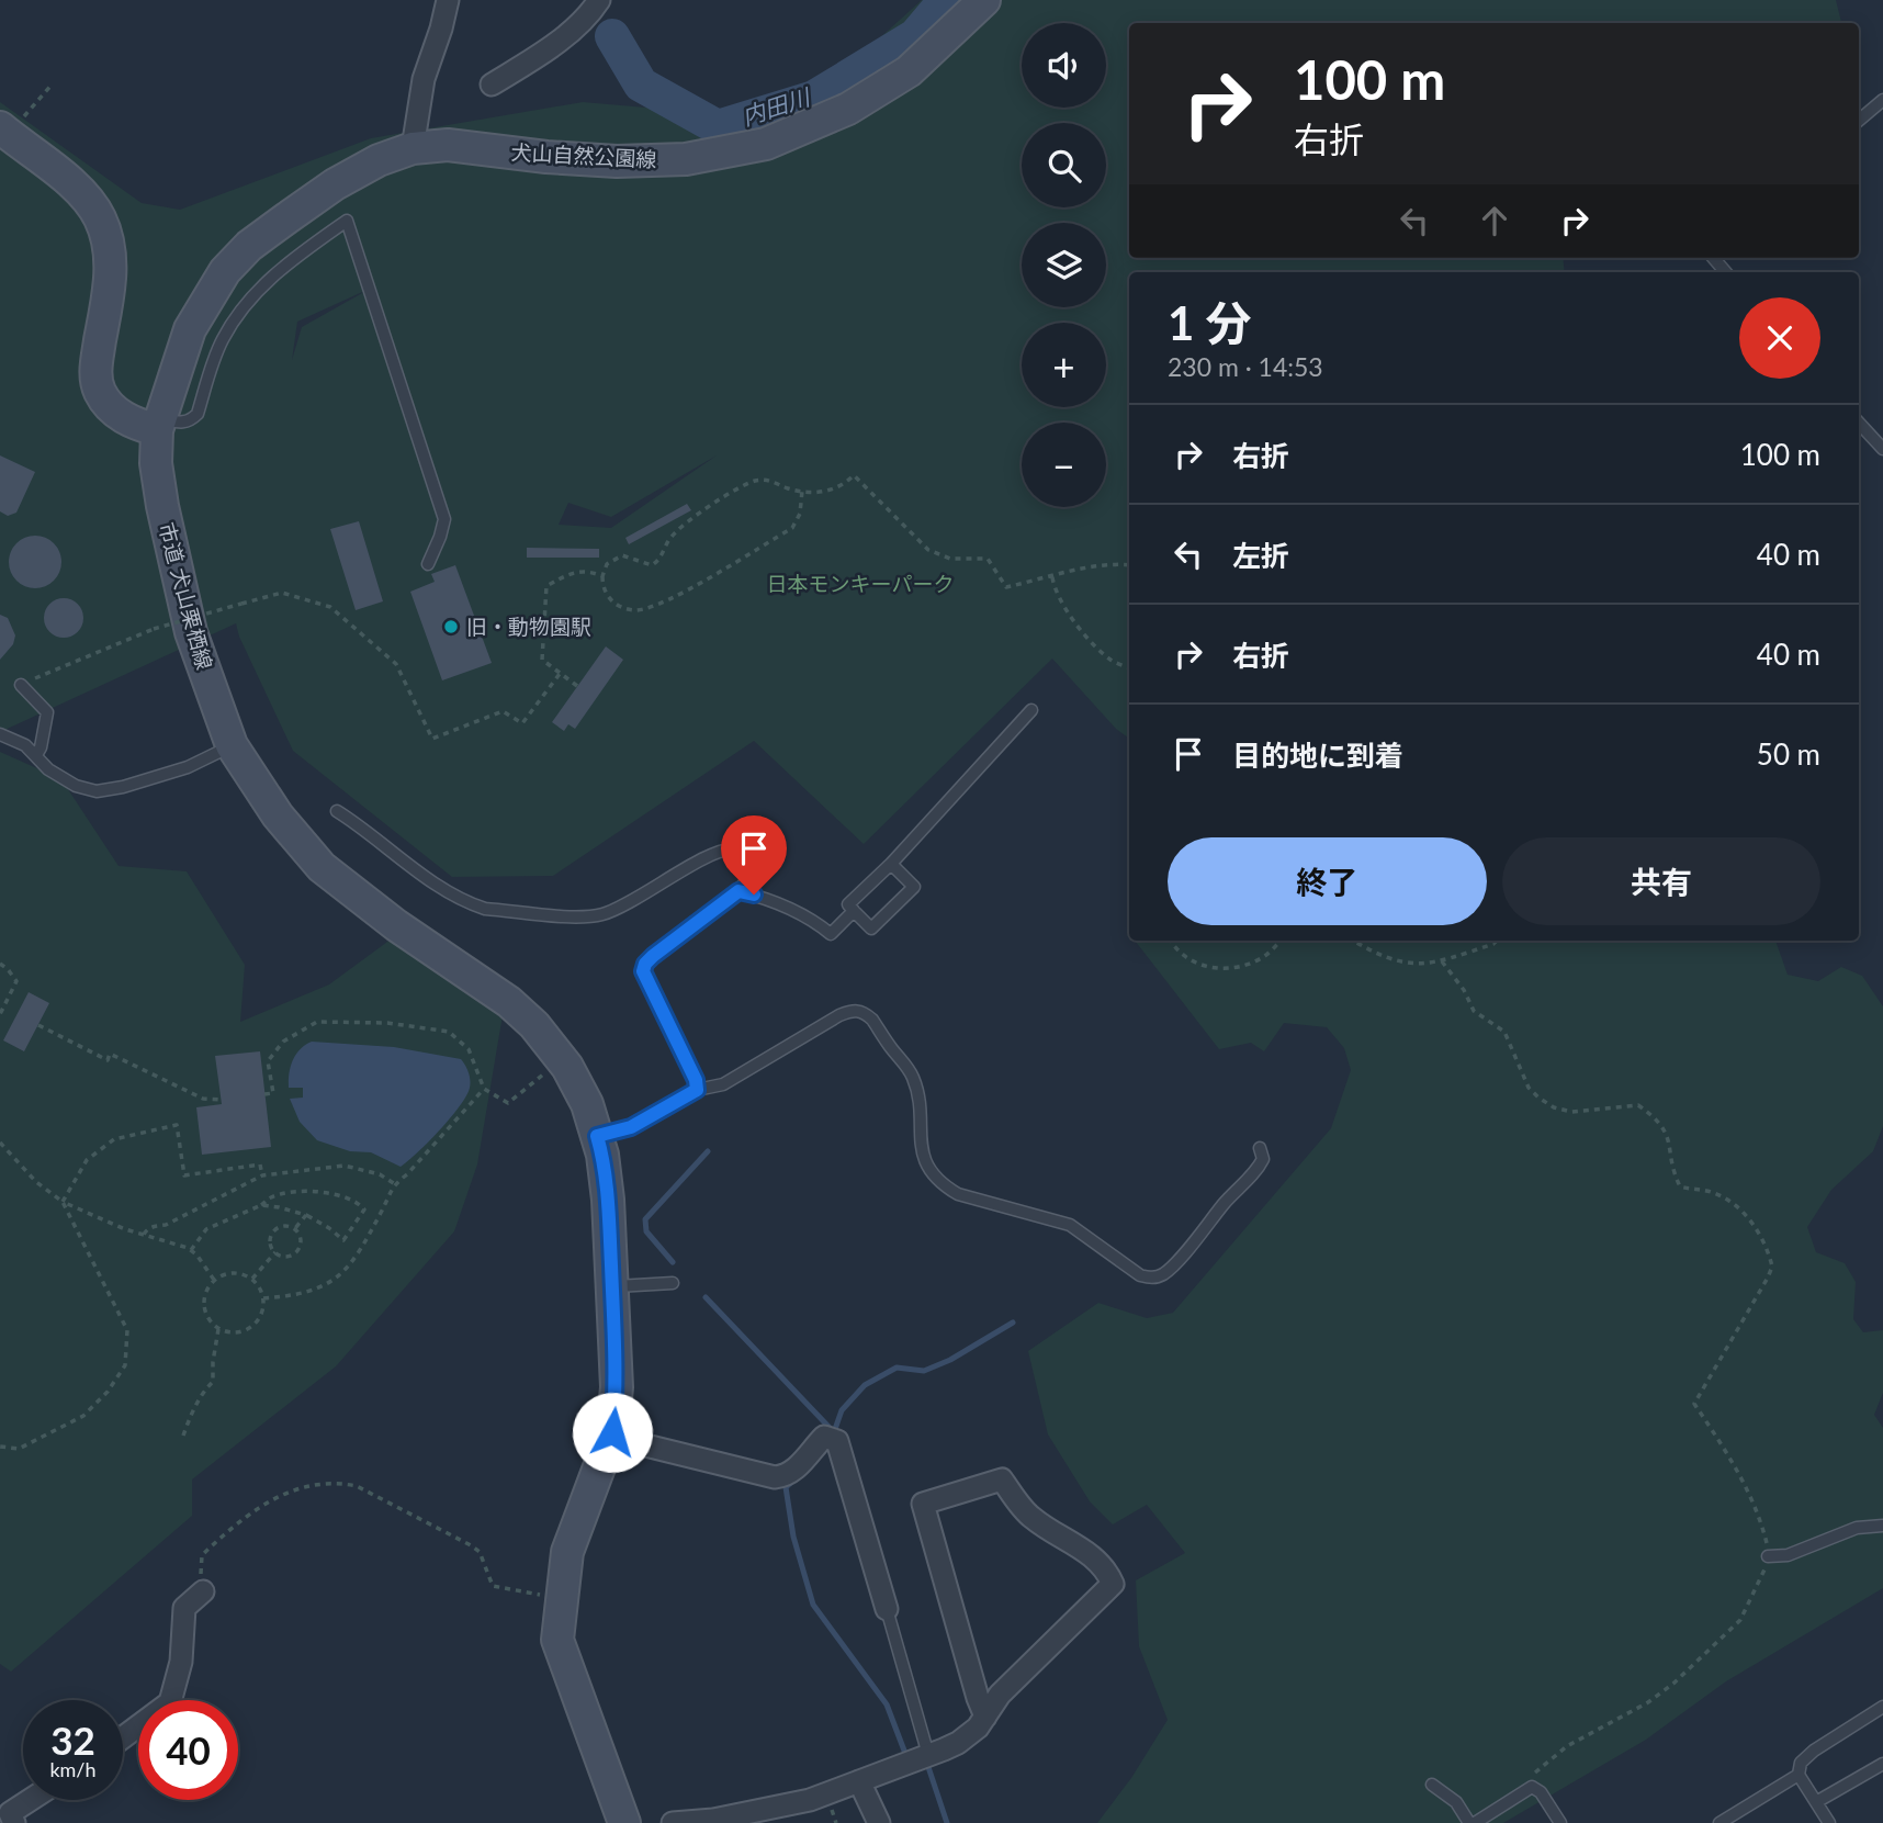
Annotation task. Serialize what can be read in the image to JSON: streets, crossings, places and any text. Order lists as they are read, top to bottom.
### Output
{
  "streets": {
    "street": ["犬山自然公園線", "市道 犬山栗栖線"]
  },
  "crossings": [
    ["犬山自然公園線", "市道 犬山栗栖線"]
  ],
  "water": ["内田川"],
  "parks": ["日本モンキーパーク"],
  "places": ["旧・動物園駅"],
  "page": {
    "map_buttons": ["+", "−"],
    "turn": ["100 m", "右折"],
    "heading": ["1 分", "230 m · 14:53"],
    "list": [
      {
        "name": "右折",
        "value": "100 m"
      },
      {
        "name": "左折",
        "value": "40 m"
      },
      {
        "name": "右折",
        "value": "40 m"
      },
      {
        "name": "目的地に到着",
        "value": "50 m"
      }
    ],
    "buttons": ["終了", "共有"],
    "speed": "32 km/h",
    "limit": "40"
  }
}
